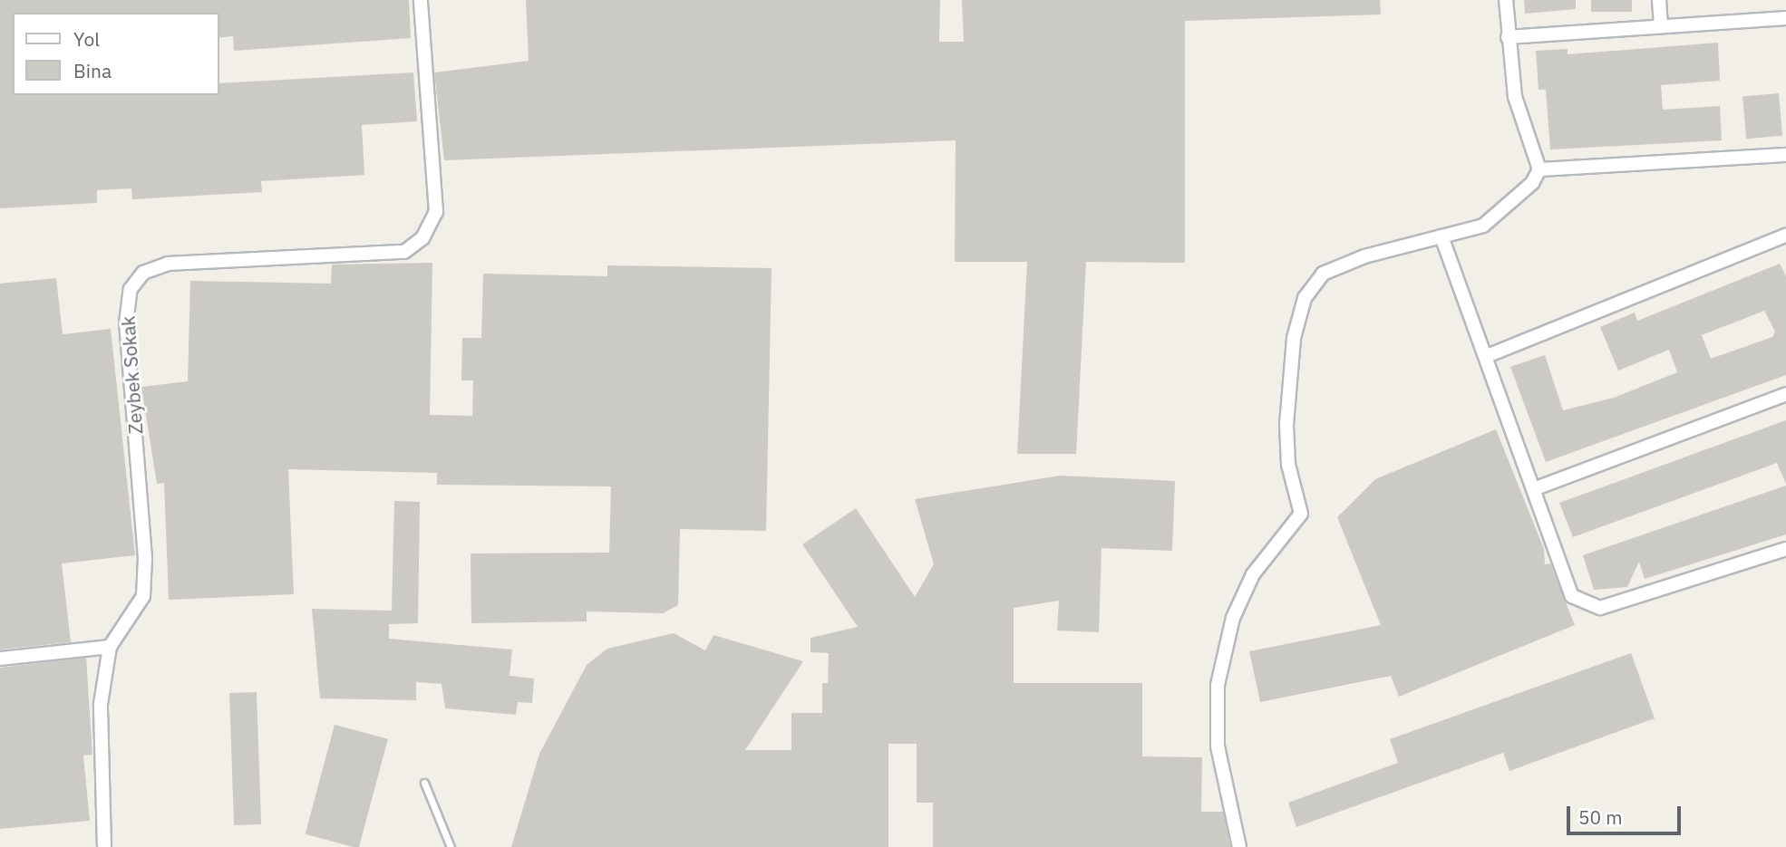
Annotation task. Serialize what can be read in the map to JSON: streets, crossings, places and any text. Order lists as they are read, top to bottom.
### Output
{
  "streets": {
    "street": ["Zeybek Sokak"]
  },
  "legend": ["Yol", "Bina"],
  "scale_bar": "50 m"
}
